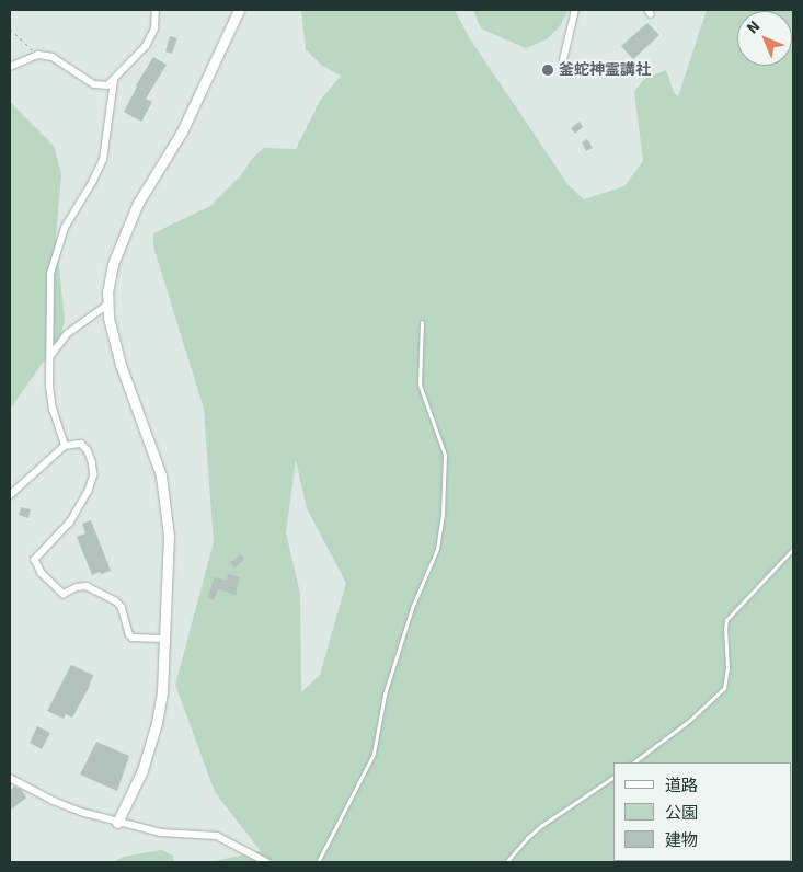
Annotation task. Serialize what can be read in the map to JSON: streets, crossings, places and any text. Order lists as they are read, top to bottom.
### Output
{
  "places": ["釜蛇神霊講社"],
  "legend": ["道路", "公園", "建物"],
  "north": "top left"
}
